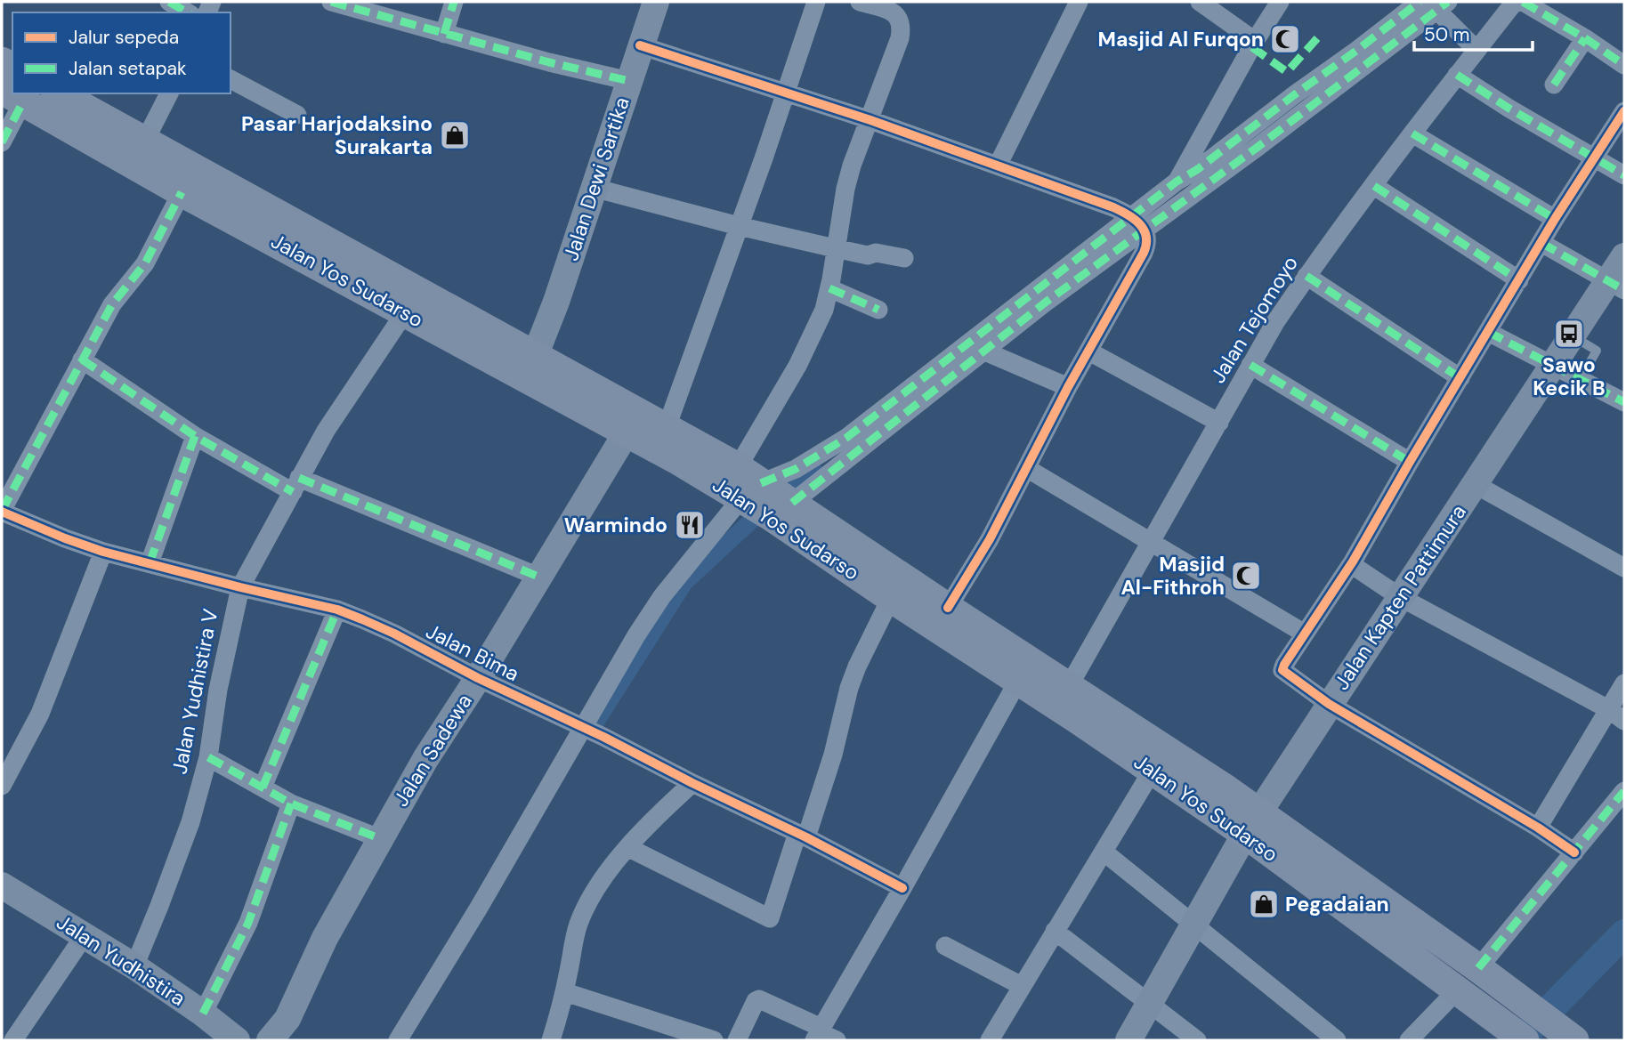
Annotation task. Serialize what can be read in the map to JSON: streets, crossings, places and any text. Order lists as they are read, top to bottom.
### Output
{
  "streets": {
    "main road": [
      "Jalan Dewi Sartika",
      "Jalan Yos Sudarso",
      "Jalan Kapten Pattimura",
      "Jalan Sadewa",
      "Jalan Yudhistira"
    ],
    "street": ["Jalan Tejomoyo", "Jalan Bima", "Jalan Yudhistira V"]
  },
  "crossings": [
    ["Jalan Dewi Sartika", "Jalan Yos Sudarso"],
    ["Jalan Yos Sudarso", "Jalan Tejomoyo"],
    ["Jalan Yos Sudarso", "Jalan Kapten Pattimura"],
    ["Jalan Yos Sudarso", "Jalan Yudhistira V"],
    ["Jalan Yos Sudarso", "Jalan Sadewa"],
    ["Jalan Bima", "Jalan Yudhistira V"],
    ["Jalan Bima", "Jalan Sadewa"],
    ["Jalan Yudhistira V", "Jalan Yudhistira"]
  ],
  "places": {
    "mosque": ["Masjid Al Furqon", "Masjid Al-Fithroh"],
    "shop": ["Pasar Harjodaksino Surakarta", "Pegadaian"],
    "bus stop": ["Sawo Kecik B"],
    "restaurant": ["Warmindo"]
  },
  "legend": ["Jalur sepeda", "Jalan setapak"],
  "scale_bar": "50 m"
}
